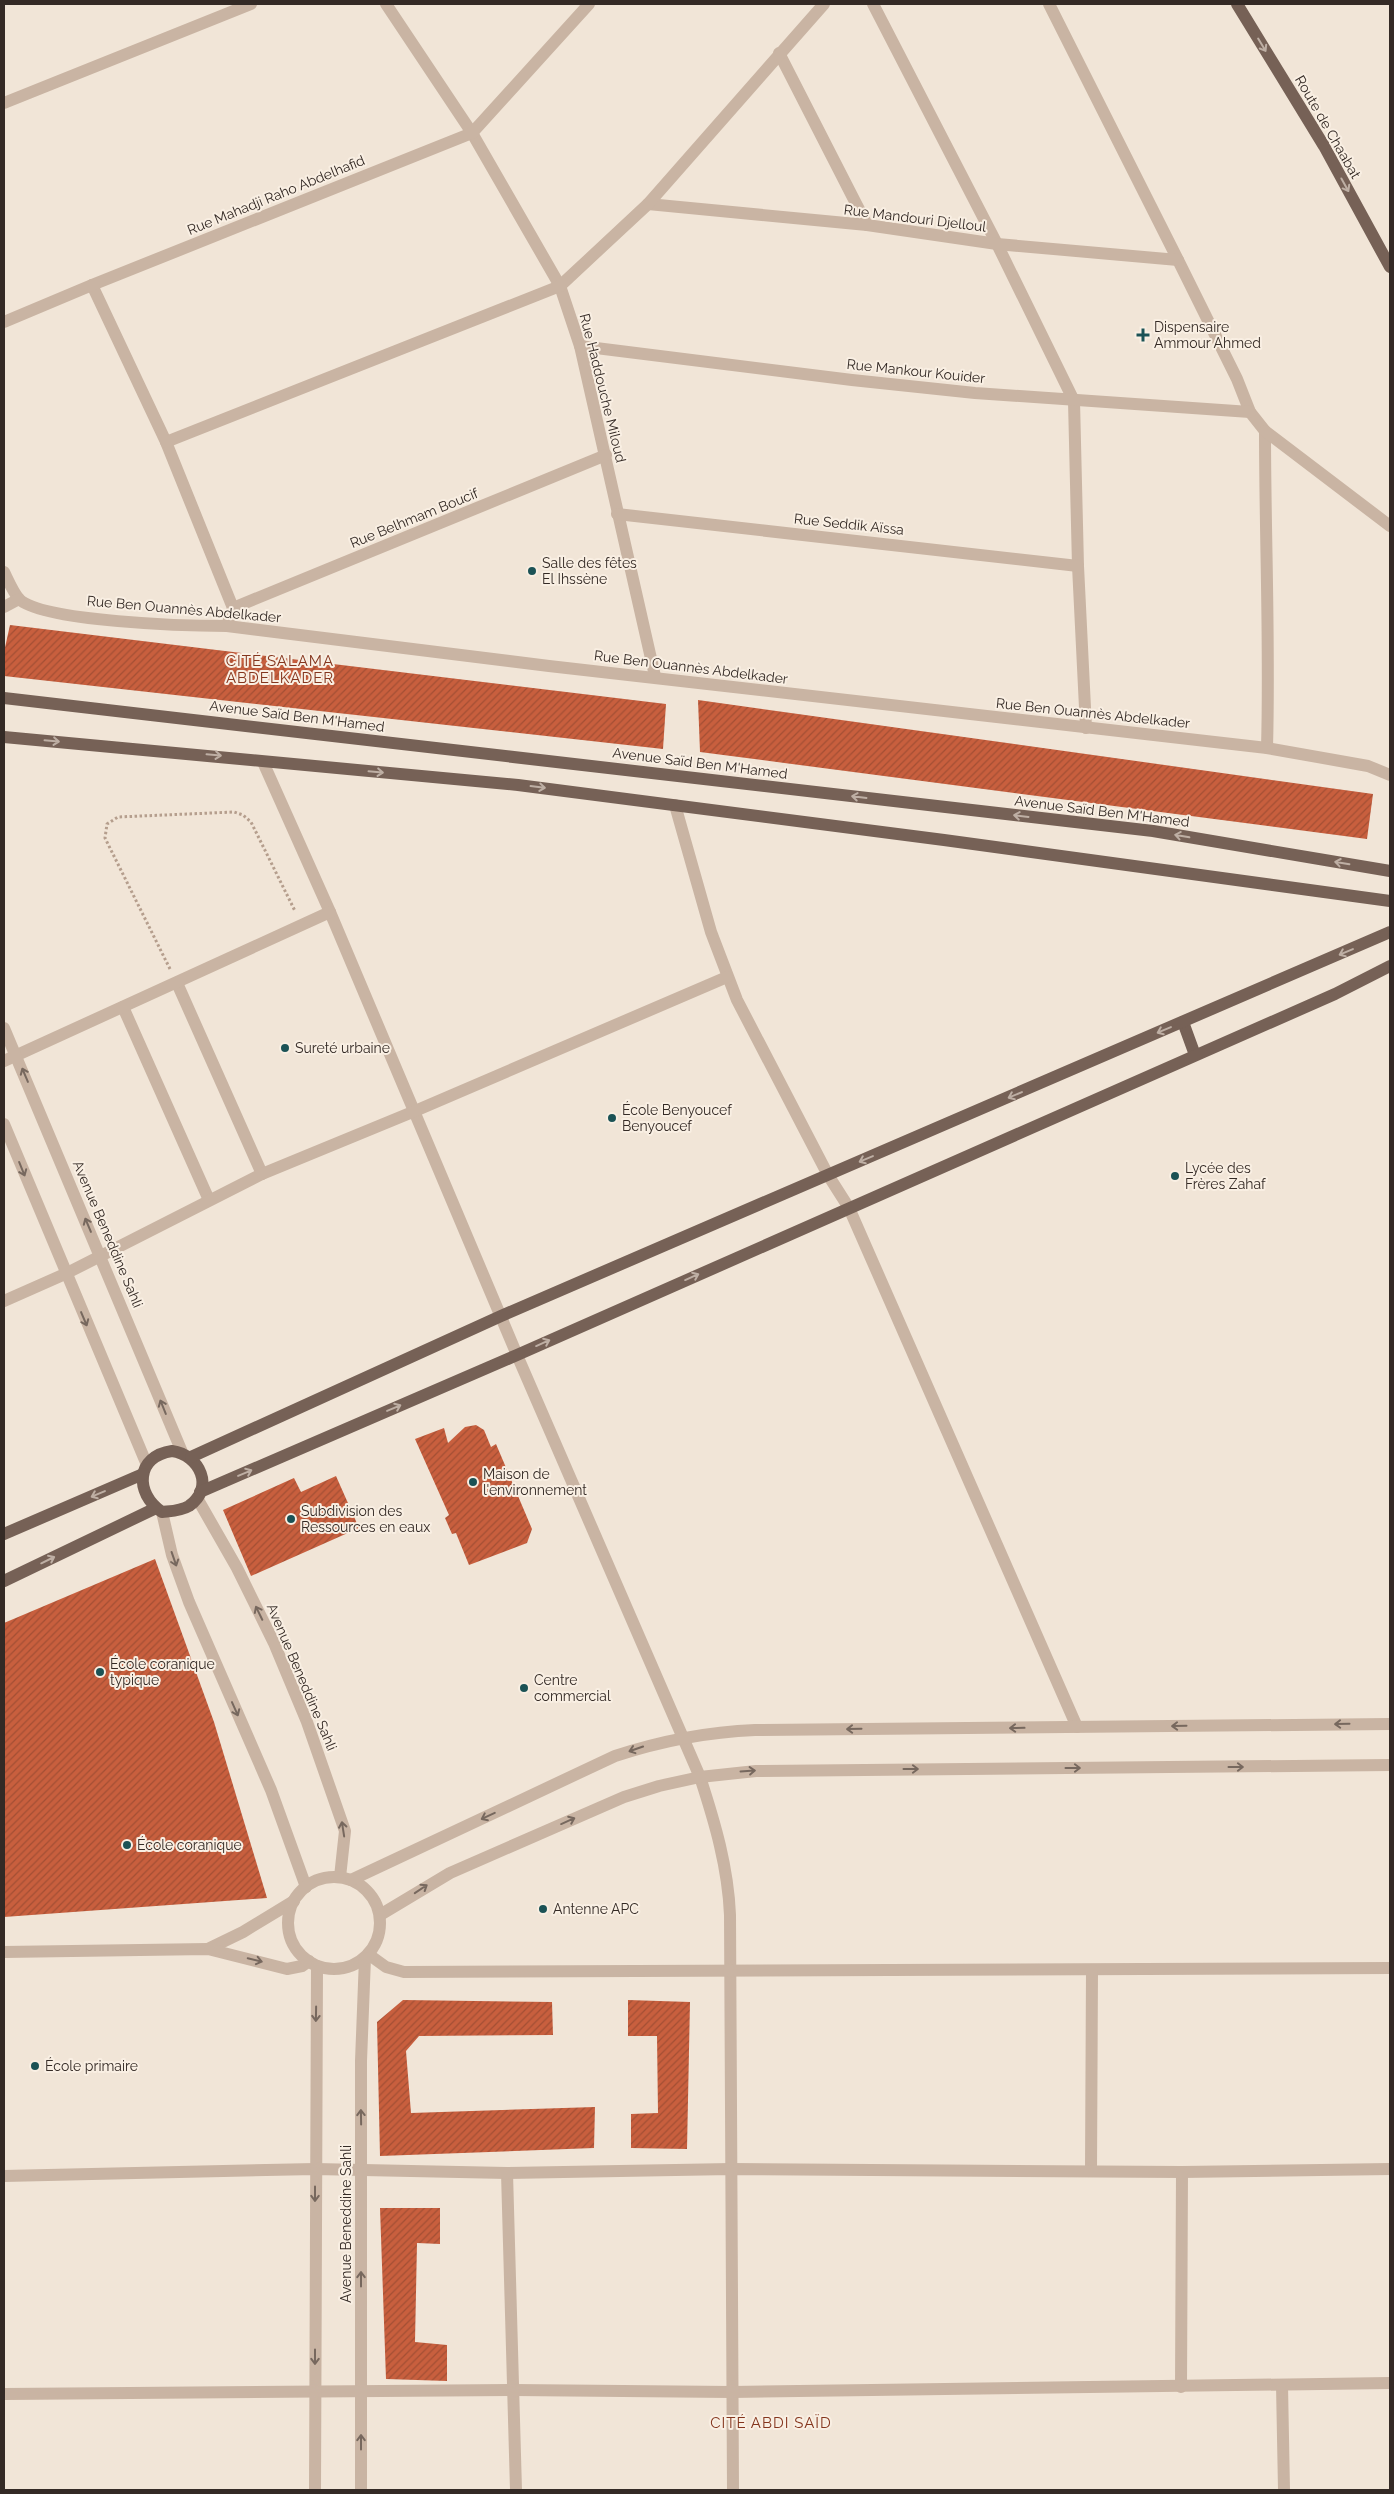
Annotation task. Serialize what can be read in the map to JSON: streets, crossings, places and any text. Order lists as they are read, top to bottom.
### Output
{
  "streets": {
    "main road": ["Route de Chaabat", "Avenue Saïd Ben M'Hamed"],
    "street": [
      "Rue Mahadji Raho Abdelhafid",
      "Rue Mandouri Djelloul",
      "Rue Mankour Kouider",
      "Rue Haddouche Miloud",
      "Rue Belhmam Boucif",
      "Rue Seddik Aïssa",
      "Rue Ben Ouannès Abdelkader",
      "Avenue Beneddine Sahli"
    ]
  },
  "crossings": [
    ["Rue Mahadji Raho Abdelhafid", "Rue Haddouche Miloud"],
    ["Rue Mankour Kouider", "Rue Haddouche Miloud"],
    ["Rue Haddouche Miloud", "Rue Belhmam Boucif"],
    ["Rue Haddouche Miloud", "Rue Seddik Aïssa"],
    ["Rue Haddouche Miloud", "Rue Ben Ouannès Abdelkader"]
  ],
  "one_way": ["Route de Chaabat"],
  "districts": ["CITÉ SALAMA ABDELKADER", "CITÉ ABDI SAÏD"],
  "places": {
    "health": ["Dispensaire Ammour Ahmed"],
    "other": [
      "Salle des fêtes El Ihssène",
      "Sureté urbaine",
      "École Benyoucef Benyoucef",
      "Lycée des Frères Zahaf",
      "Maison de l'environnement",
      "Subdivision des Ressources en eaux",
      "École coranique typique",
      "Centre commercial",
      "École coranique",
      "Antenne APC",
      "École primaire"
    ]
  }
}
